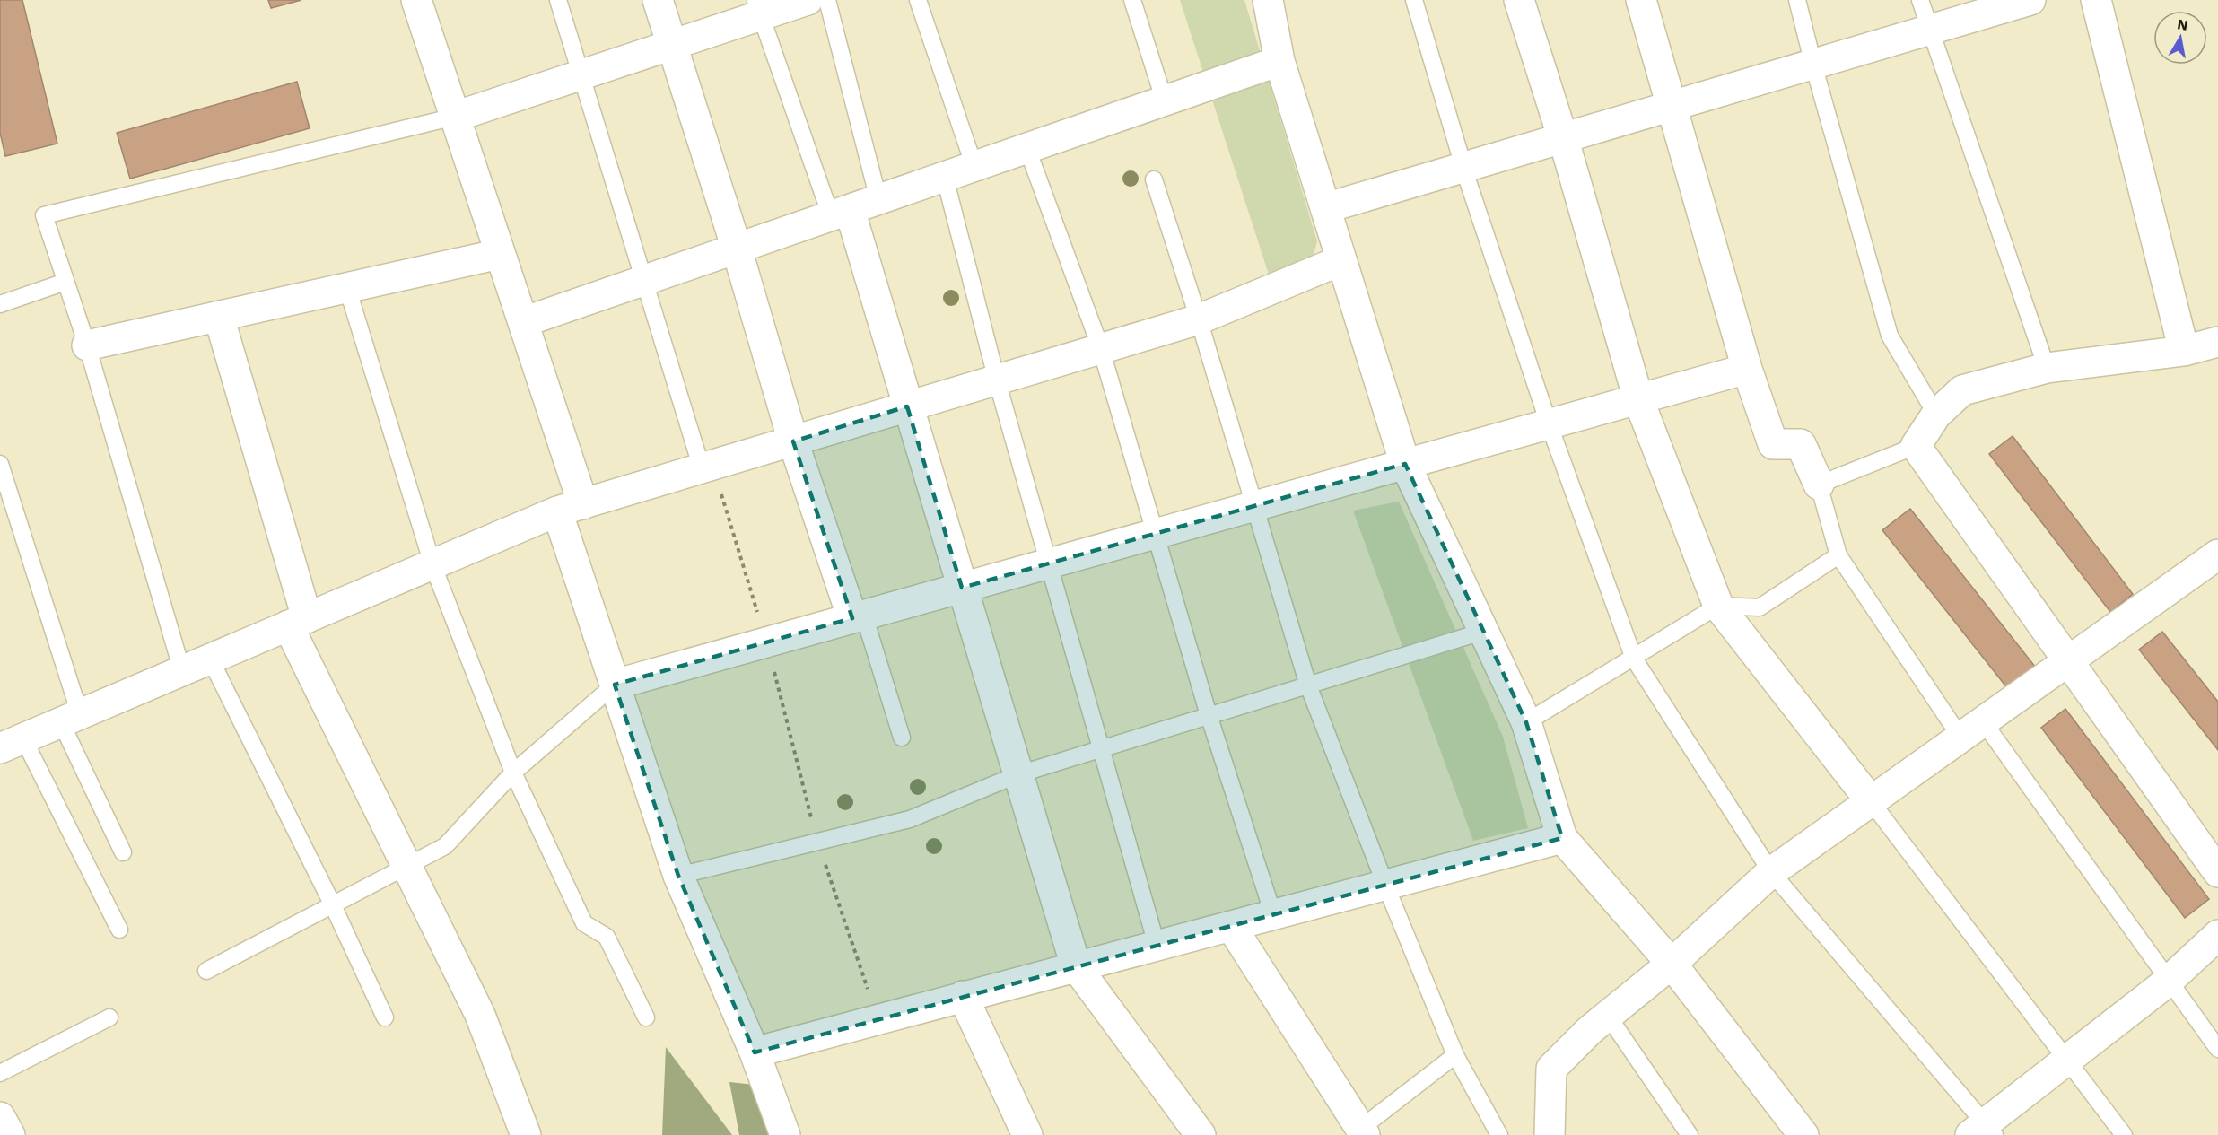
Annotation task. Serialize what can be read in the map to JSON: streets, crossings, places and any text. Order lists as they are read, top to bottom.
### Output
{
  "north": "top"
}
